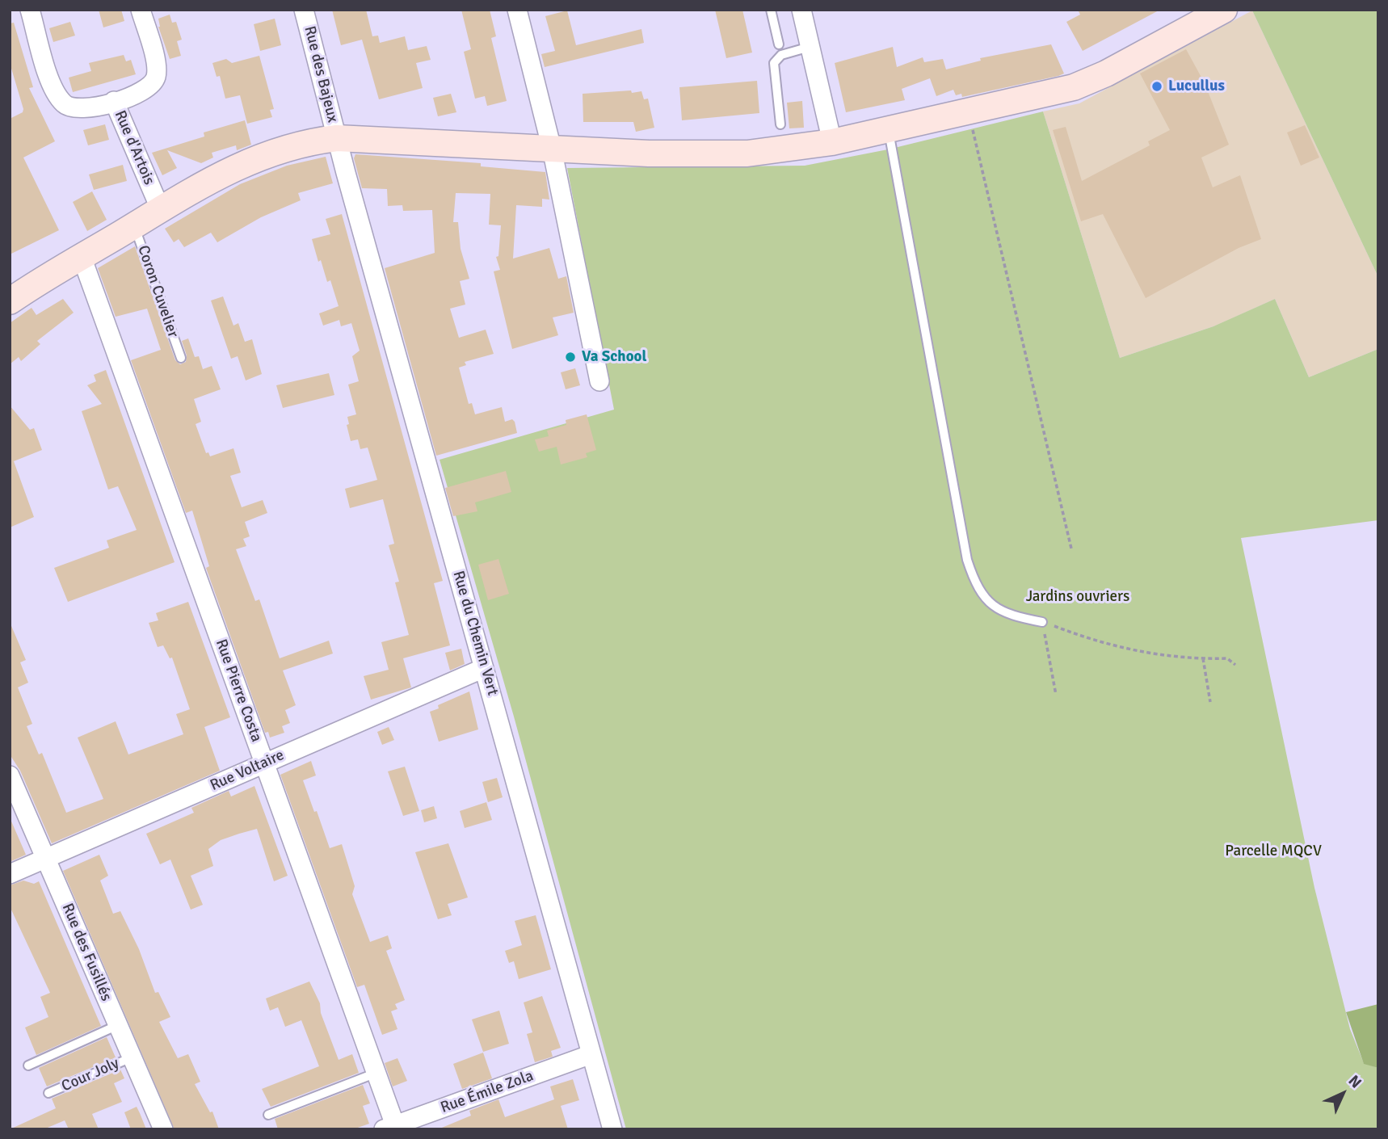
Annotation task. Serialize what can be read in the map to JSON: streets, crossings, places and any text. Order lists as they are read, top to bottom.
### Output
{
  "streets": {
    "street": [
      "Rue des Bajeux",
      "Rue d'Artois",
      "Rue du Chemin Vert",
      "Rue Pierre Costa",
      "Rue Voltaire",
      "Rue des Fusillés",
      "Rue Émile Zola"
    ],
    "lane": ["Coron Cuvelier", "Cour Joly"]
  },
  "crossings": [
    ["Rue des Bajeux", "Rue du Chemin Vert"],
    ["Rue du Chemin Vert", "Rue Voltaire"],
    ["Rue du Chemin Vert", "Rue Émile Zola"],
    ["Rue Pierre Costa", "Rue Voltaire"],
    ["Rue Pierre Costa", "Rue Émile Zola"],
    ["Rue Voltaire", "Rue des Fusillés"],
    ["Rue des Fusillés", "Cour Joly"]
  ],
  "parks": ["Jardins ouvriers", "Parcelle MQCV"],
  "places": ["Lucullus", "Va School"],
  "north": "top right"
}
